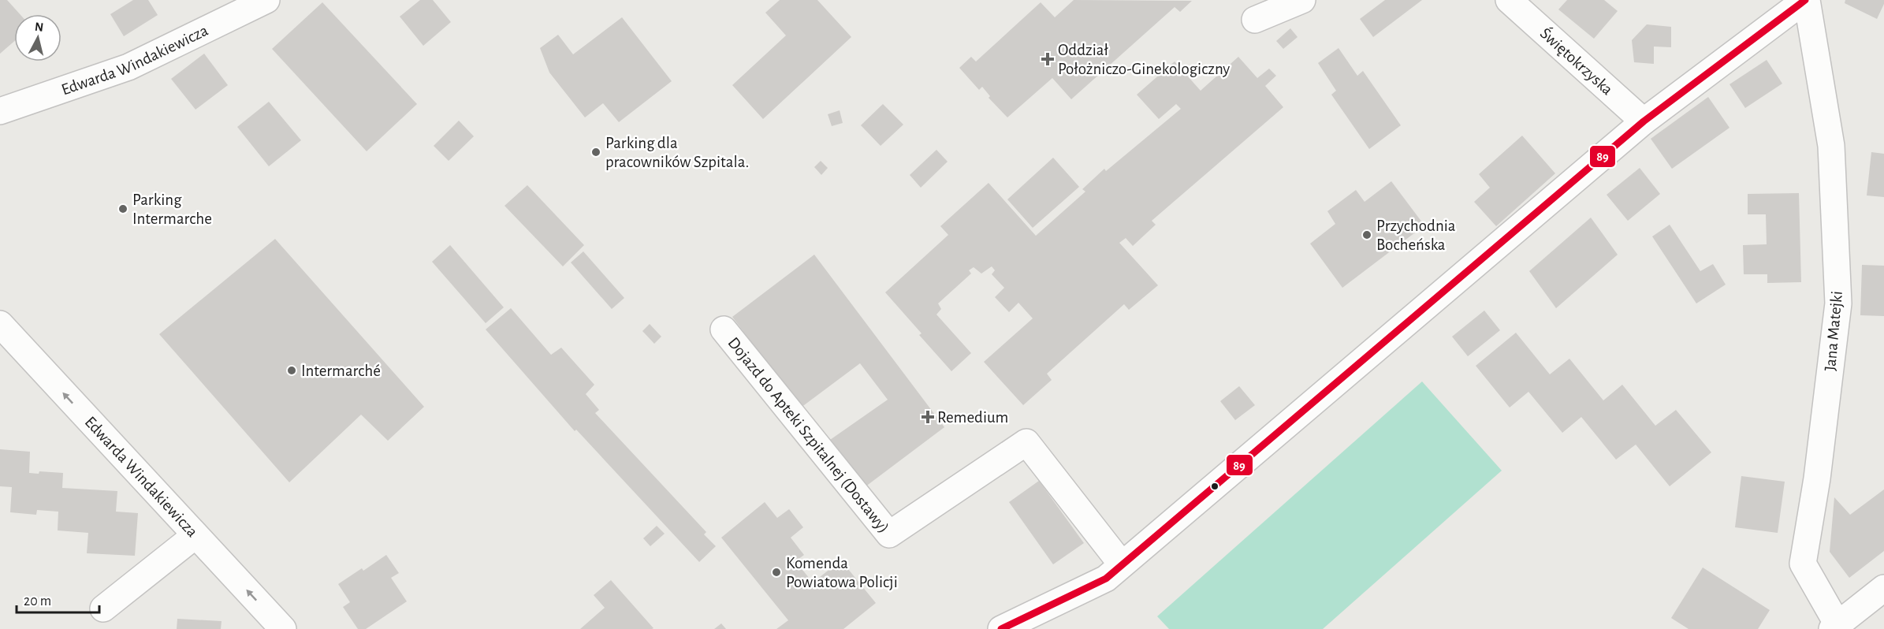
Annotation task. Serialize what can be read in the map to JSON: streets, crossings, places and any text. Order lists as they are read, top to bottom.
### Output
{
  "streets": {
    "street": [
      "Edwarda Windakiewicza",
      "Świętokrzyska",
      "Jana Matejki",
      "Dojazd do Apteki Szpitalnej (Dostawy)"
    ]
  },
  "one_way": ["Edwarda Windakiewicza"],
  "places": {
    "health": ["Oddział Położniczo-Ginekologiczny", "Remedium"],
    "other": [
      "Parking dla pracowników Szpitala.",
      "Parking Intermarche",
      "Przychodnia Bocheńska",
      "Intermarché",
      "Komenda Powiatowa Policji"
    ]
  },
  "lines": ["transit line 89"],
  "scale_bar": "20 m",
  "north": "top"
}
